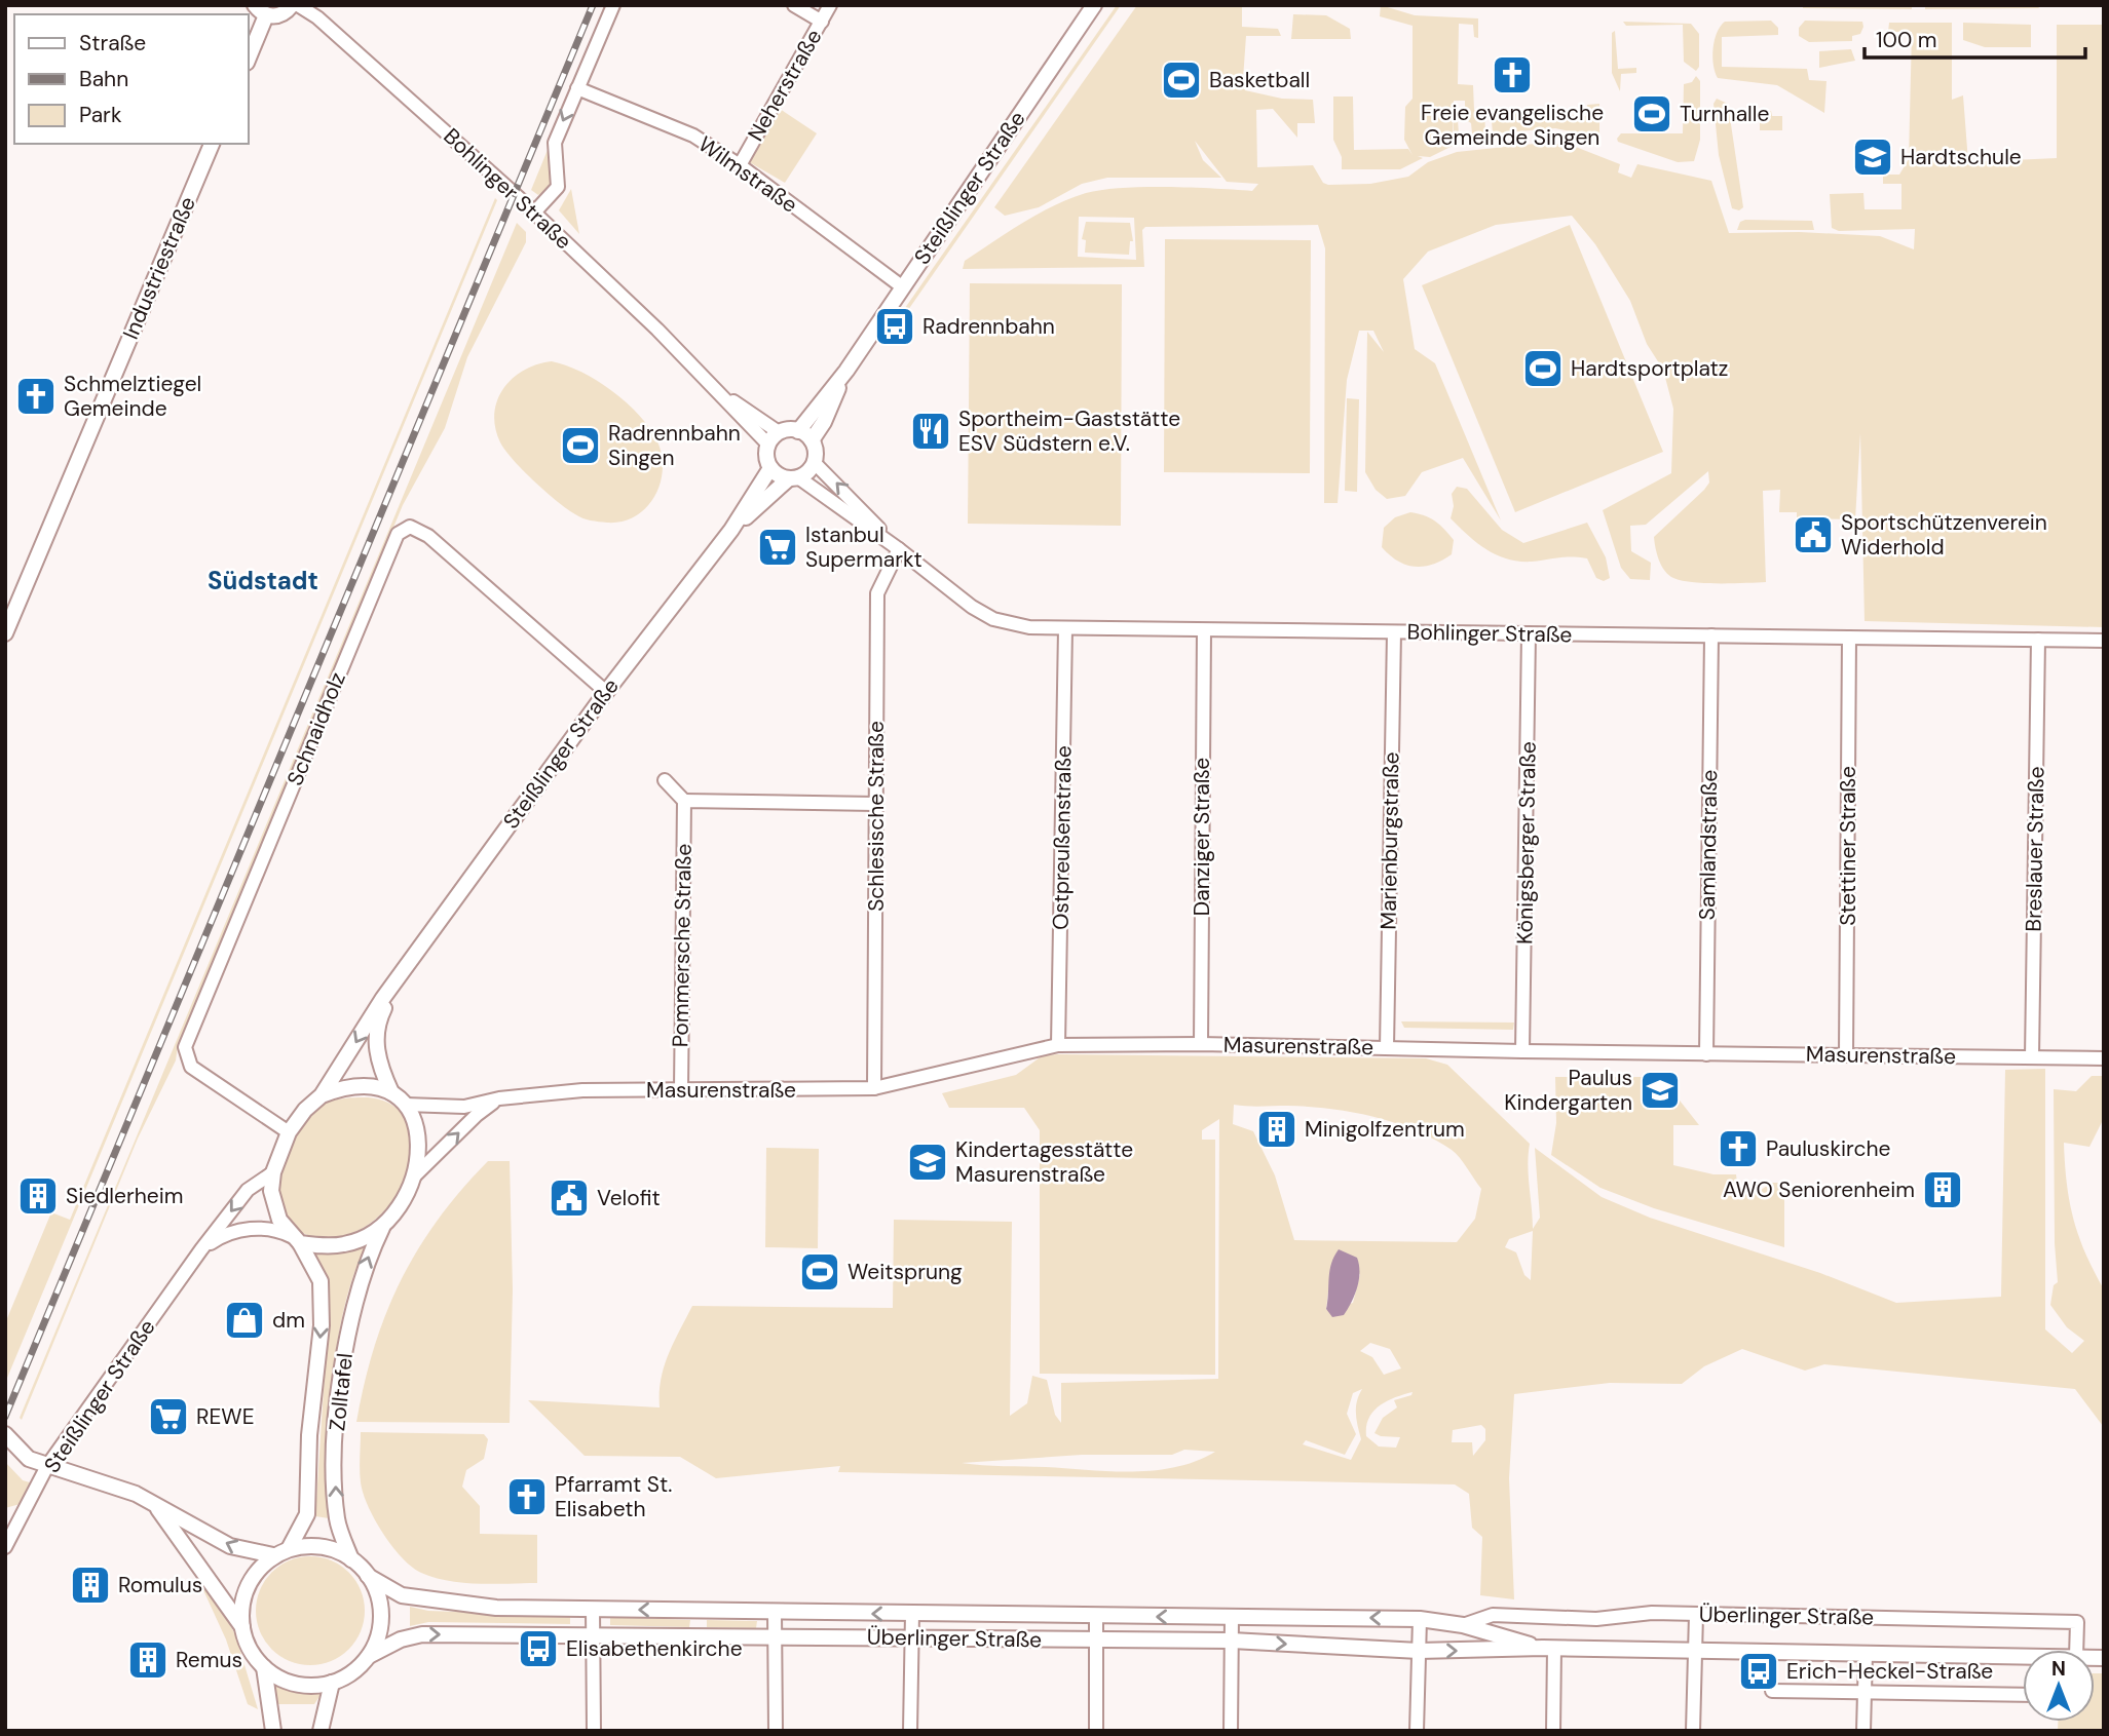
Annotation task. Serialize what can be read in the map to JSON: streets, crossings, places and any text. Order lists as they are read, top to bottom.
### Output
{
  "streets": {
    "street": [
      "Neherstraße",
      "Wilmstraße",
      "Steißlinger Straße",
      "Bohlinger Straße",
      "Industriestraße",
      "Schnaidholz",
      "Schlesische Straße",
      "Danziger Straße",
      "Ostpreußenstraße",
      "Marienburgstraße",
      "Königsberger Straße",
      "Samlandstraße",
      "Stettiner Straße",
      "Breslauer Straße",
      "Pommersche Straße",
      "Masurenstraße",
      "Zolltafel",
      "Überlinger Straße"
    ]
  },
  "crossings": [
    ["Neherstraße", "Wilmstraße"],
    ["Wilmstraße", "Steißlinger Straße"],
    ["Steißlinger Straße", "Bohlinger Straße"],
    ["Steißlinger Straße", "Schnaidholz"],
    ["Steißlinger Straße", "Masurenstraße"],
    ["Steißlinger Straße", "Zolltafel"],
    ["Bohlinger Straße", "Schlesische Straße"],
    ["Bohlinger Straße", "Danziger Straße"],
    ["Bohlinger Straße", "Ostpreußenstraße"],
    ["Bohlinger Straße", "Marienburgstraße"],
    ["Bohlinger Straße", "Königsberger Straße"],
    ["Bohlinger Straße", "Samlandstraße"],
    ["Bohlinger Straße", "Stettiner Straße"],
    ["Bohlinger Straße", "Breslauer Straße"],
    ["Schnaidholz", "Masurenstraße"],
    ["Schnaidholz", "Zolltafel"],
    ["Schlesische Straße", "Masurenstraße"],
    ["Danziger Straße", "Masurenstraße"],
    ["Ostpreußenstraße", "Masurenstraße"],
    ["Marienburgstraße", "Masurenstraße"],
    ["Königsberger Straße", "Masurenstraße"],
    ["Samlandstraße", "Masurenstraße"],
    ["Stettiner Straße", "Masurenstraße"],
    ["Breslauer Straße", "Masurenstraße"],
    ["Pommersche Straße", "Masurenstraße"],
    ["Masurenstraße", "Zolltafel"],
    ["Zolltafel", "Überlinger Straße"]
  ],
  "districts": ["Südstadt"],
  "places": {
    "church": [
      "Freie evangelische Gemeinde Singen",
      "Schmelztiegel Gemeinde",
      "Pauluskirche",
      "Pfarramt St. Elisabeth"
    ],
    "sports": [
      "Basketball",
      "Turnhalle",
      "Hardtsportplatz",
      "Radrennbahn Singen",
      "Weitsprung"
    ],
    "school or university": ["Hardtschule", "Paulus Kindergarten", "Kindertagesstätte Masurenstraße"],
    "bus stop": ["Radrennbahn", "Elisabethenkirche", "Erich-Heckel-Straße"],
    "restaurant": ["Sportheim-Gaststätte ESV Südstern e.V."],
    "public building": ["Sportschützenverein Widerhold", "Velofit"],
    "supermarket": ["Istanbul Supermarkt", "REWE"],
    "building": [
      "Minigolfzentrum",
      "AWO Seniorenheim",
      "Siedlerheim",
      "Romulus",
      "Remus"
    ],
    "shop": ["dm"]
  },
  "legend": ["Straße", "Bahn", "Park"],
  "scale_bar": "100 m",
  "north": "top"
}
